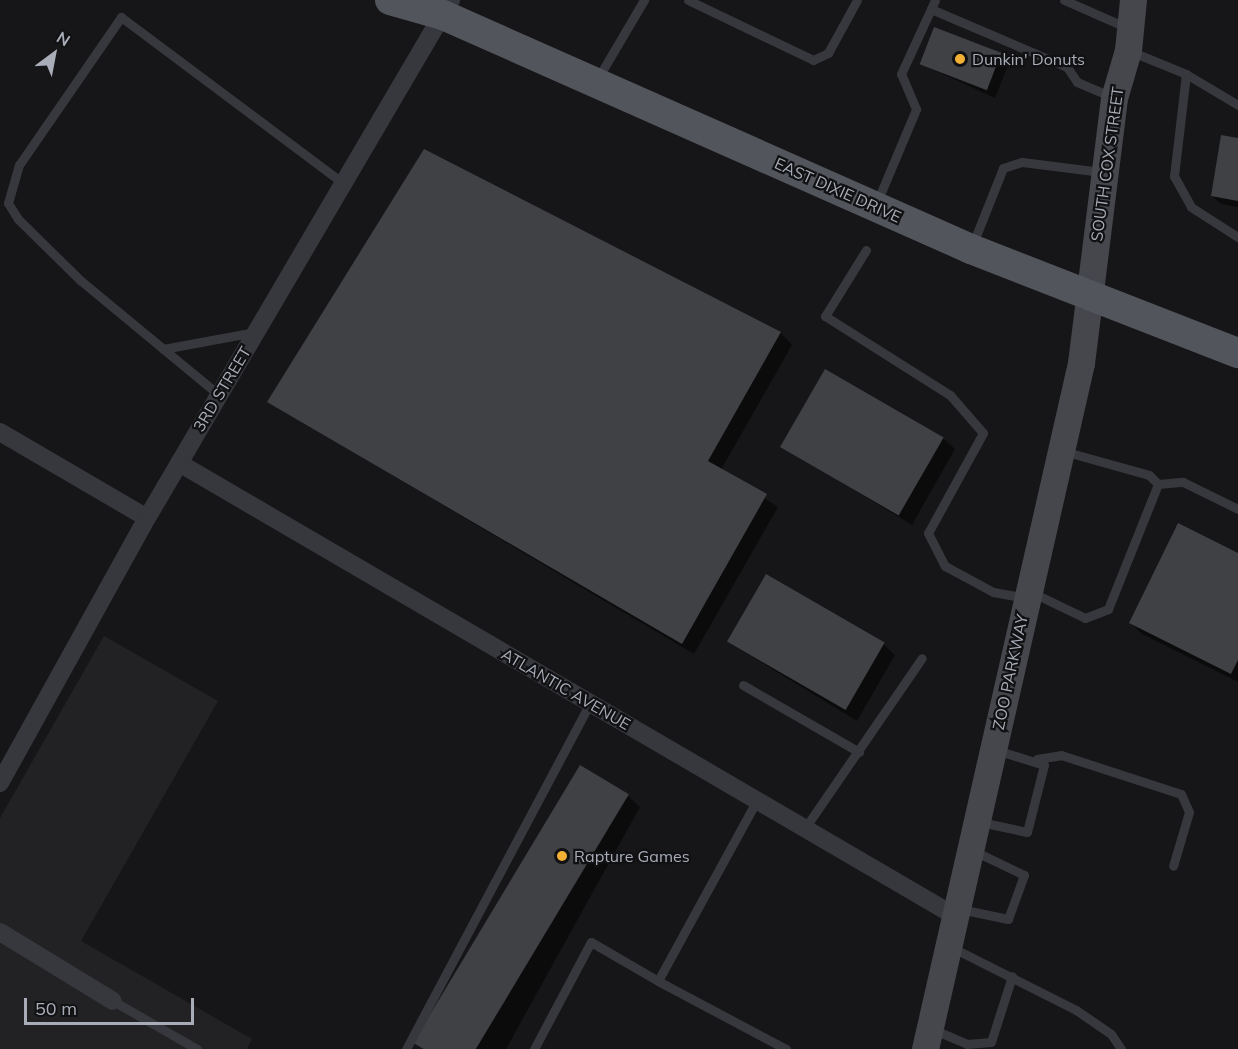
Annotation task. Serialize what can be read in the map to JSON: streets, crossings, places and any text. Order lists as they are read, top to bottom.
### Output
{
  "streets": {
    "main road": ["SOUTH COX STREET", "EAST DIXIE DRIVE", "ZOO PARKWAY"],
    "street": ["3RD STREET", "ATLANTIC AVENUE"]
  },
  "crossings": [
    ["SOUTH COX STREET", "EAST DIXIE DRIVE"],
    ["SOUTH COX STREET", "ZOO PARKWAY"],
    ["EAST DIXIE DRIVE", "3RD STREET"],
    ["EAST DIXIE DRIVE", "ZOO PARKWAY"],
    ["3RD STREET", "ATLANTIC AVENUE"],
    ["ZOO PARKWAY", "ATLANTIC AVENUE"]
  ],
  "places": ["Dunkin' Donuts", "Rapture Games"],
  "scale_bar": "50 m",
  "north": "top right"
}
